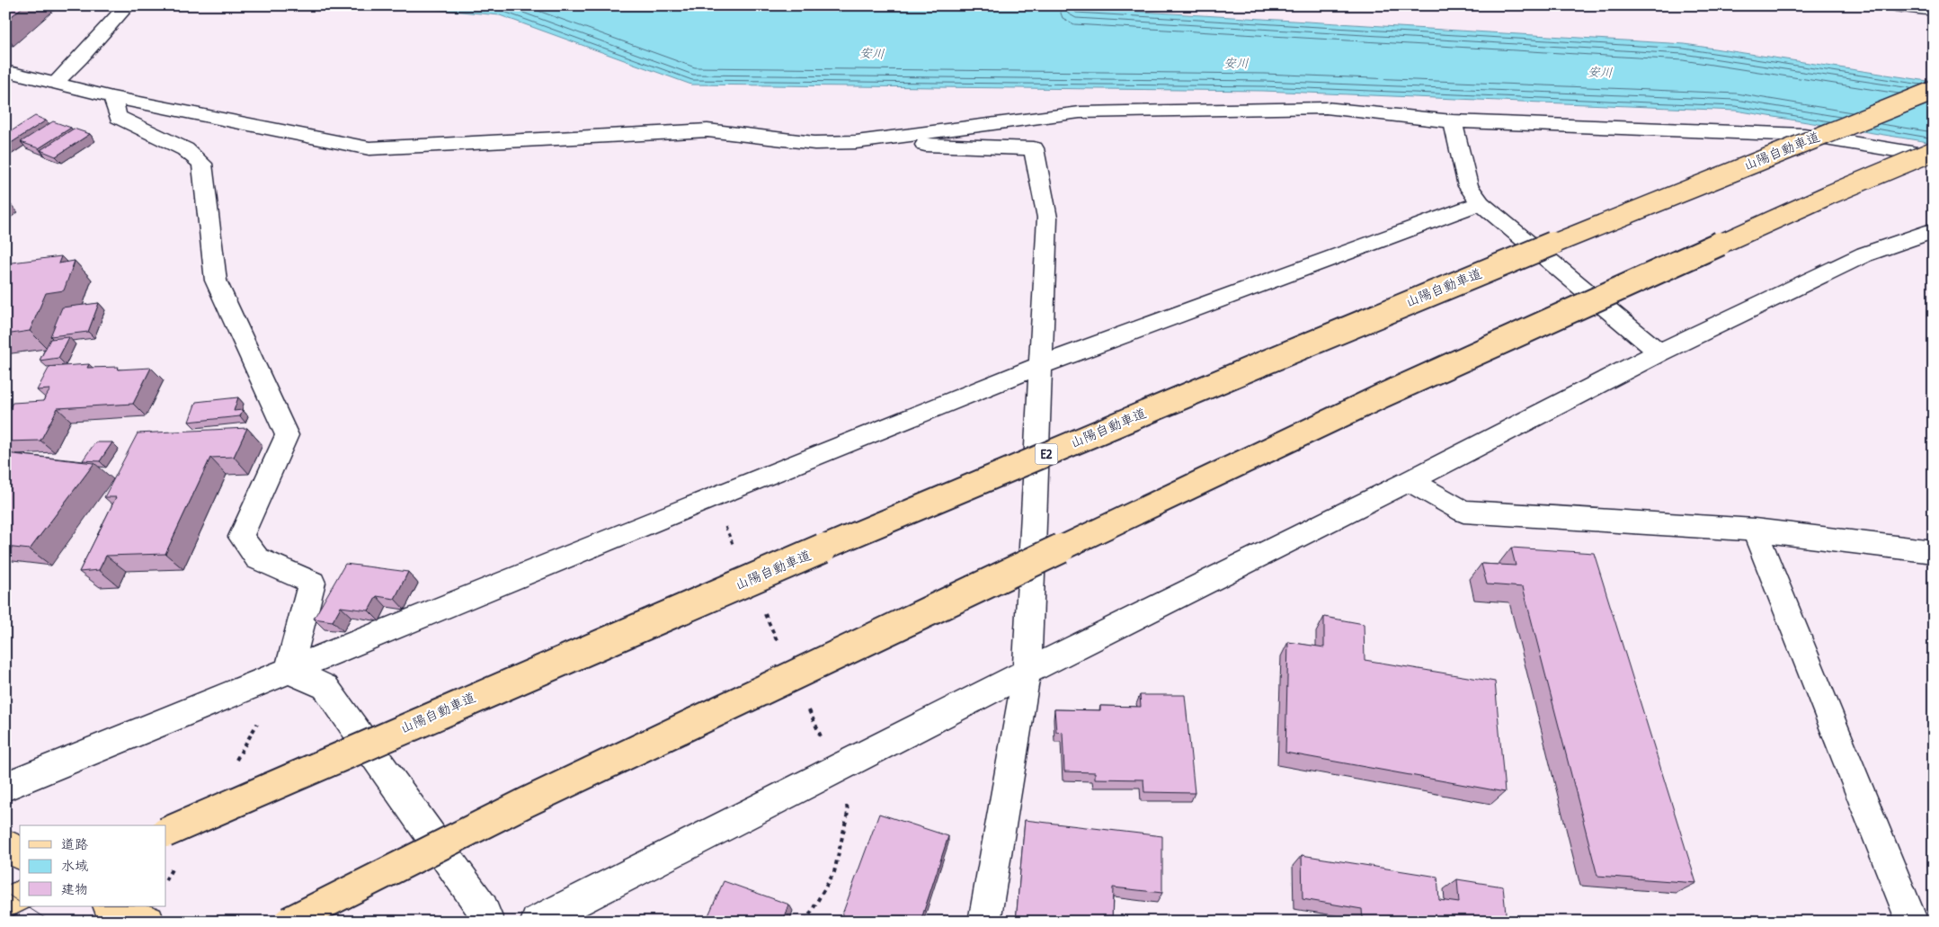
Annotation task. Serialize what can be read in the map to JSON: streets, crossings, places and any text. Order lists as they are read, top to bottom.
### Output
{
  "streets": {
    "main road": ["山陽自動車道", "E2"]
  },
  "water": ["安川"],
  "legend": ["道路", "水域", "建物"]
}
